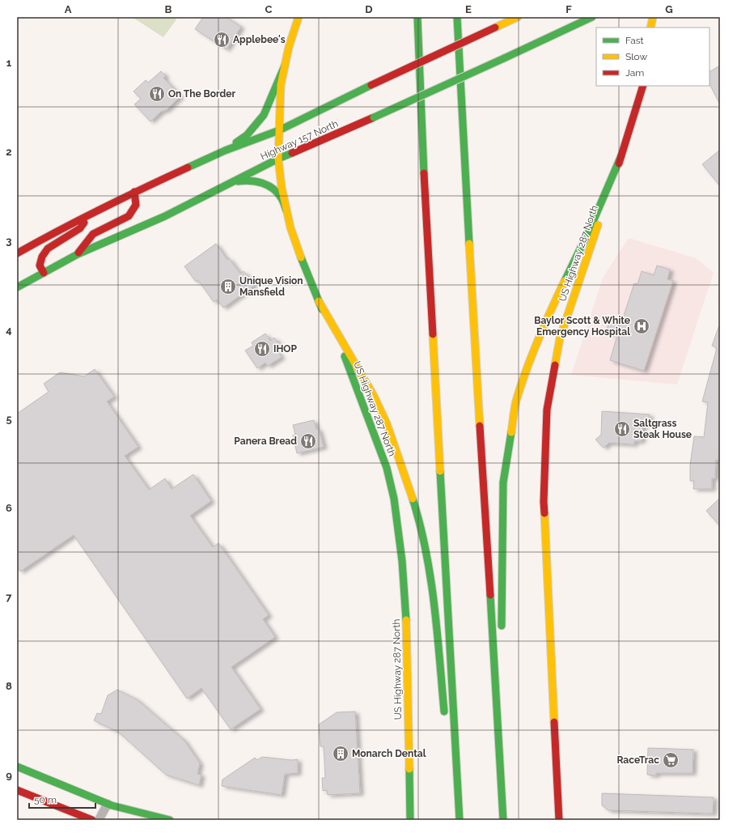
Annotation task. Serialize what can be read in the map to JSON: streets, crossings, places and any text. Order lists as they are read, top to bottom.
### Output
{
  "streets": {
    "main road": ["Highway 157 North", "US Highway 287 North"]
  },
  "crossings": [
    ["Highway 157 North", "US Highway 287 North"]
  ],
  "places": {
    "restaurant": [
      "Applebee's",
      "On The Border",
      "IHOP",
      "Saltgrass Steak House",
      "Panera Bread"
    ],
    "building": ["Unique Vision Mansfield", "Monarch Dental"],
    "hospital": ["Baylor Scott & White Emergency Hospital"],
    "supermarket": ["RaceTrac"]
  },
  "legend": ["Fast", "Slow", "Jam"],
  "scale_bar": "50 m",
  "grid": {
    "columns": [
      "A",
      "B",
      "C",
      "D",
      "E",
      "F",
      "G"
    ],
    "rows": [
      "1",
      "2",
      "3",
      "4",
      "5",
      "6",
      "7",
      "8",
      "9"
    ]
  }
}
